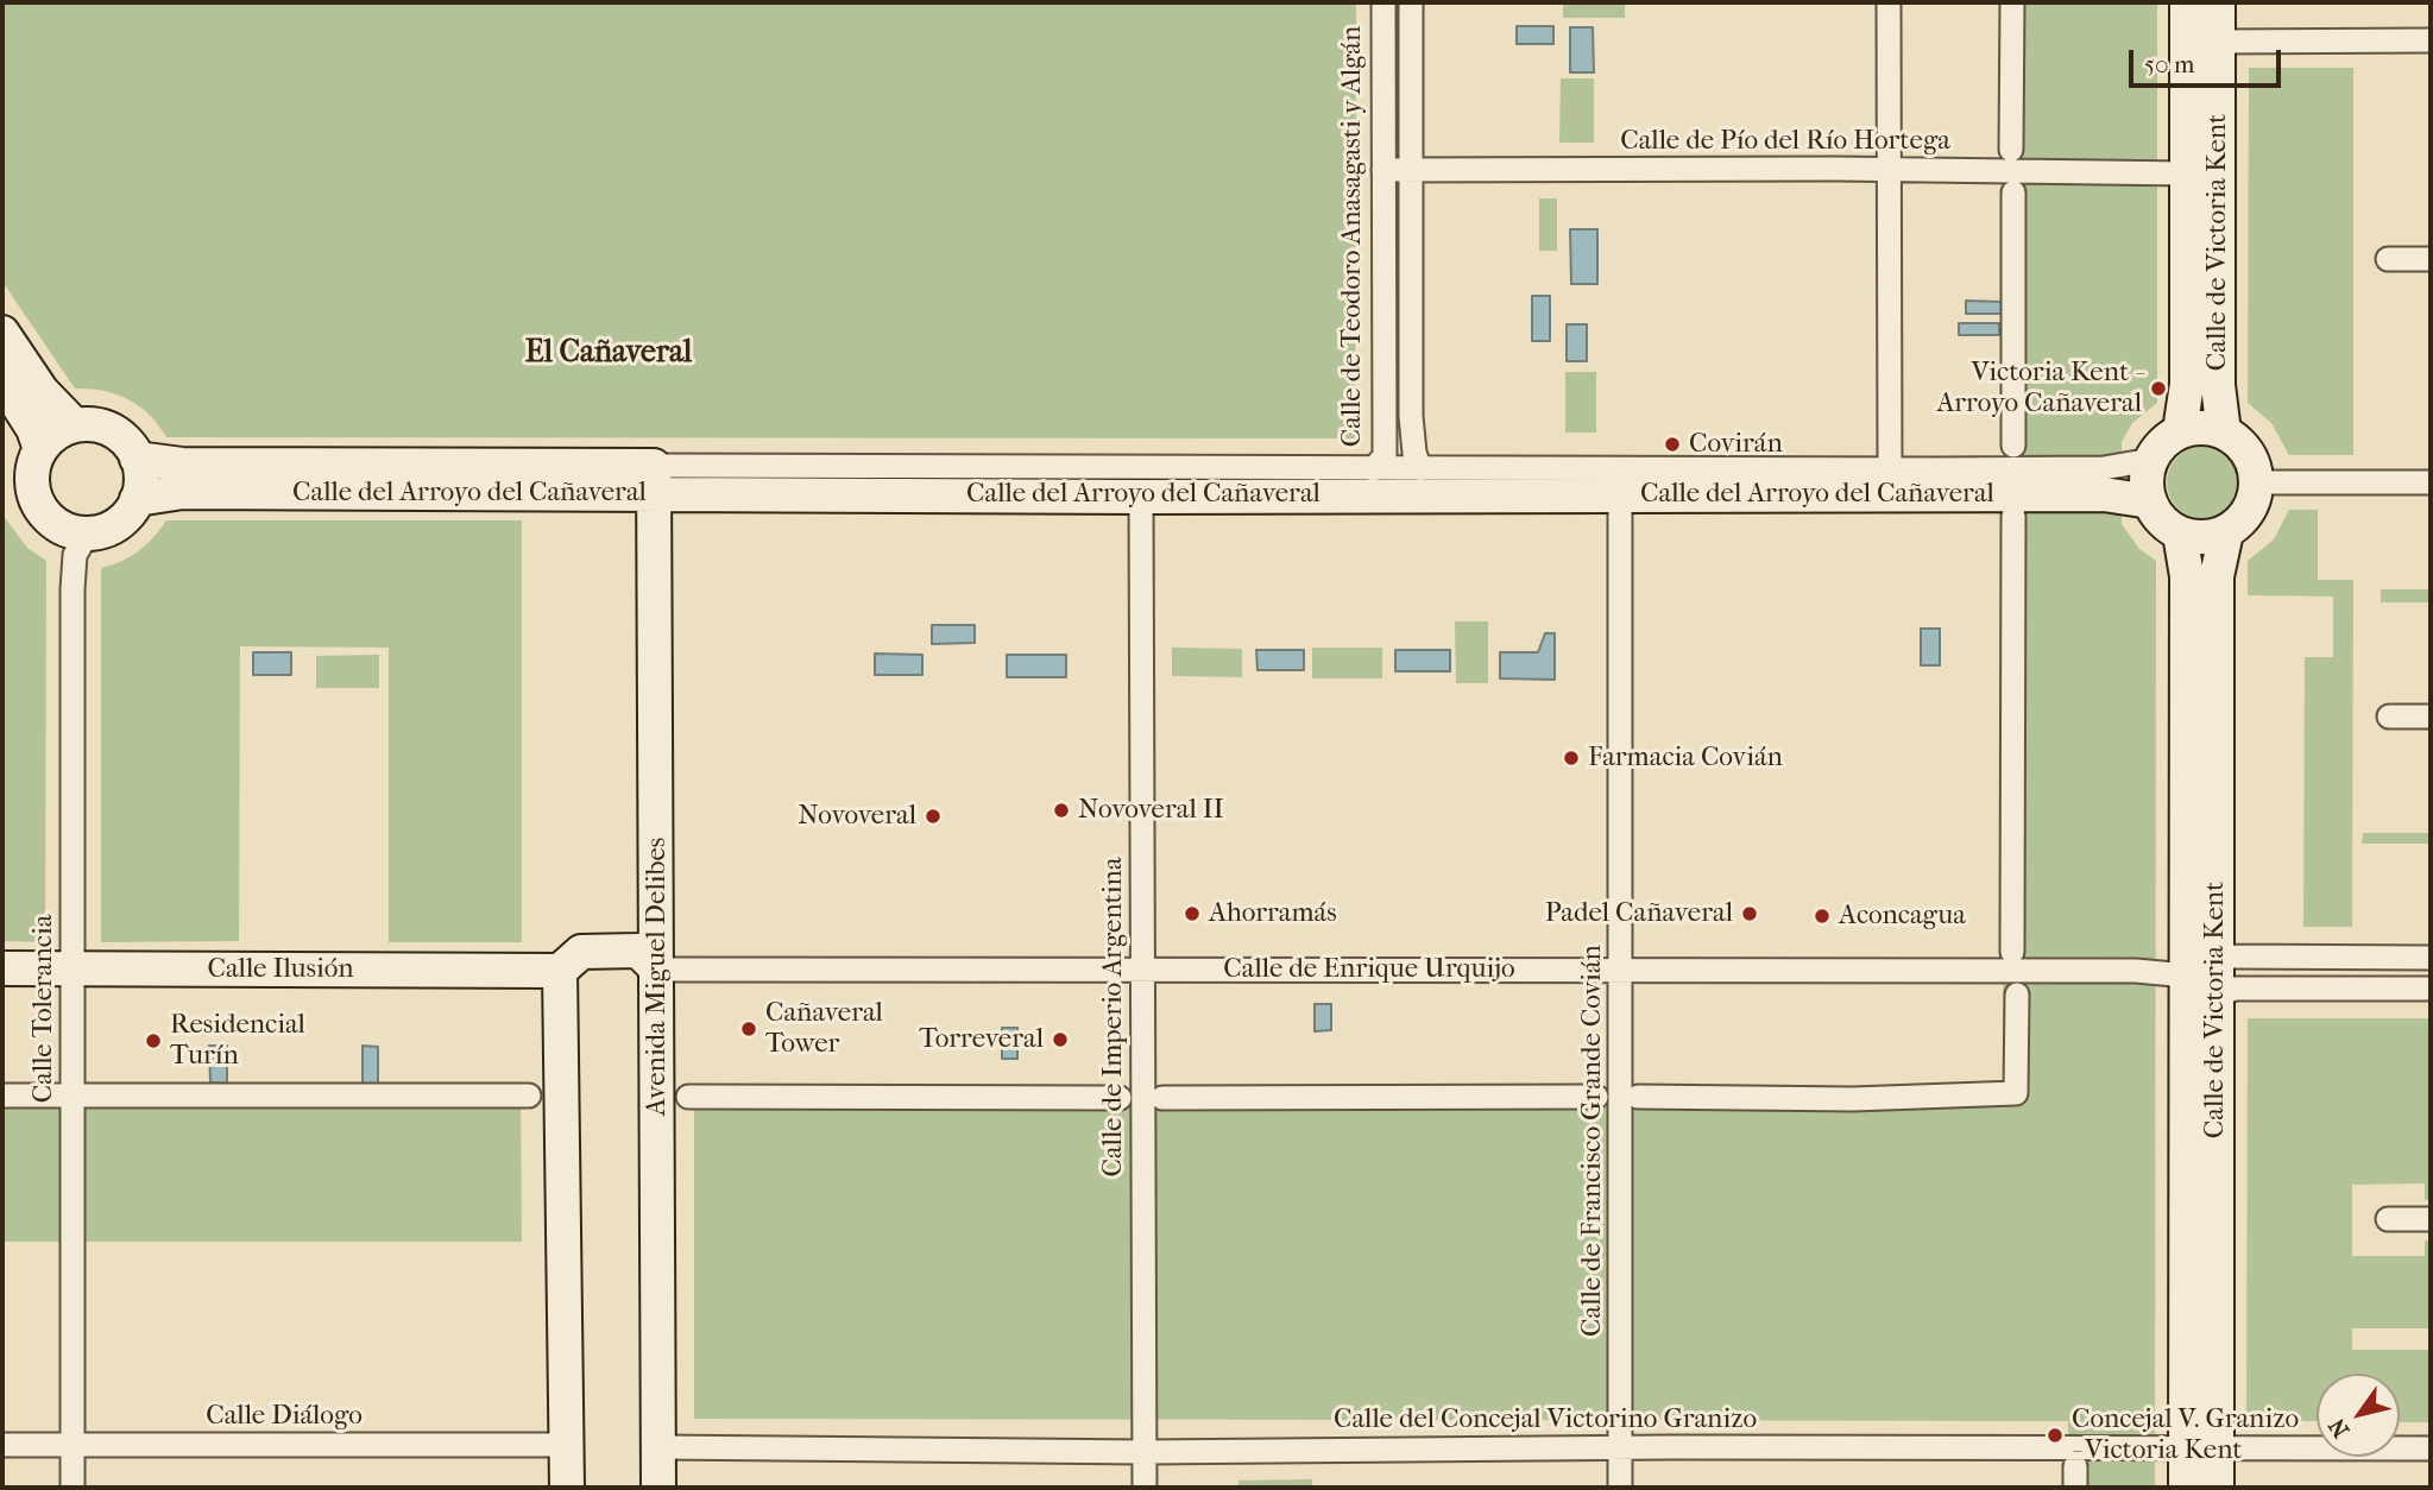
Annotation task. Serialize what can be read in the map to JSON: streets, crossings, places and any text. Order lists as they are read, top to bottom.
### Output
{
  "streets": {
    "main road": [
      "Calle de Victoria Kent",
      "Calle del Arroyo del Cañaveral",
      "Calle Ilusión",
      "Calle de Enrique Urquijo",
      "Avenida Miguel Delibes"
    ],
    "street": [
      "Calle de Pío del Río Hortega",
      "Calle de Teodoro Anasagasti y Algán",
      "Calle Tolerancia",
      "Calle de Imperio Argentina",
      "Calle de Francisco Grande Covián",
      "Calle Diálogo",
      "Calle del Concejal Victorino Granizo"
    ]
  },
  "crossings": [
    ["Calle de Pío del Río Hortega", "Calle de Teodoro Anasagasti y Algán"],
    ["Calle de Pío del Río Hortega", "Calle de Victoria Kent"],
    ["Calle de Teodoro Anasagasti y Algán", "Calle del Arroyo del Cañaveral"],
    ["Calle de Victoria Kent", "Calle del Arroyo del Cañaveral"],
    ["Calle de Victoria Kent", "Calle de Enrique Urquijo"],
    ["Calle de Victoria Kent", "Calle del Concejal Victorino Granizo"],
    ["Calle del Arroyo del Cañaveral", "Avenida Miguel Delibes"],
    ["Calle del Arroyo del Cañaveral", "Calle Tolerancia"],
    ["Calle del Arroyo del Cañaveral", "Calle de Imperio Argentina"],
    ["Calle del Arroyo del Cañaveral", "Calle de Francisco Grande Covián"],
    ["Calle Ilusión", "Calle de Enrique Urquijo"],
    ["Calle Ilusión", "Calle Tolerancia"],
    ["Calle de Enrique Urquijo", "Avenida Miguel Delibes"],
    ["Calle de Enrique Urquijo", "Calle de Imperio Argentina"],
    ["Calle de Enrique Urquijo", "Calle de Francisco Grande Covián"],
    ["Avenida Miguel Delibes", "Calle del Concejal Victorino Granizo"],
    ["Calle Tolerancia", "Calle Diálogo"],
    ["Calle de Imperio Argentina", "Calle del Concejal Victorino Granizo"],
    ["Calle de Francisco Grande Covián", "Calle del Concejal Victorino Granizo"]
  ],
  "districts": ["El Cañaveral"],
  "places": [
    "Victoria Kent - Arroyo Cañaveral",
    "Covirán",
    "Farmacia Covián",
    "Novoveral II",
    "Novoveral",
    "Ahorramás",
    "Padel Cañaveral",
    "Aconcagua",
    "Cañaveral Tower",
    "Torreveral",
    "Residencial Turín",
    "Concejal V. Granizo - Victoria Kent"
  ],
  "scale_bar": "50 m",
  "north": "bottom left"
}
